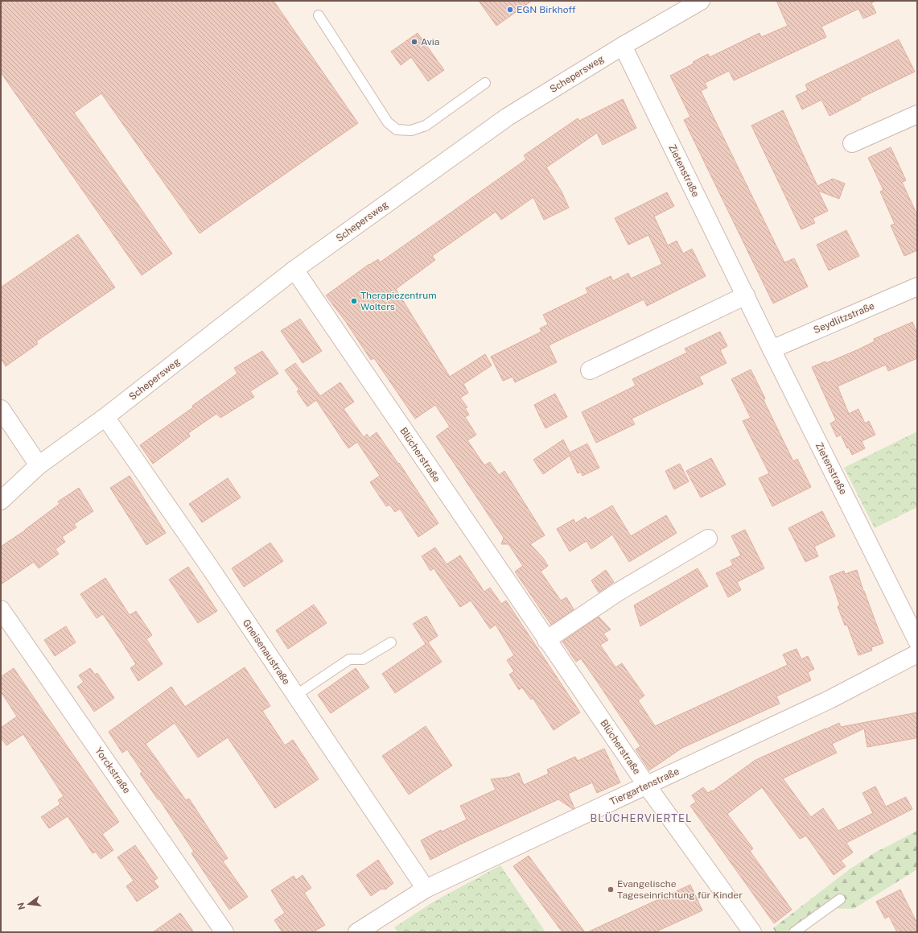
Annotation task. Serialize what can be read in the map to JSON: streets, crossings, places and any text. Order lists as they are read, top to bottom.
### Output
{
  "streets": {
    "street": [
      "Schepersweg",
      "Zietenstraße",
      "Seydlitzstraße",
      "Blücherstraße",
      "Gneisenaustraße",
      "Yorckstraße",
      "Tiergartenstraße"
    ]
  },
  "crossings": [
    ["Schepersweg", "Zietenstraße"],
    ["Schepersweg", "Blücherstraße"],
    ["Schepersweg", "Gneisenaustraße"],
    ["Zietenstraße", "Seydlitzstraße"],
    ["Blücherstraße", "Tiergartenstraße"],
    ["Gneisenaustraße", "Tiergartenstraße"]
  ],
  "districts": ["BLÜCHERVIERTEL"],
  "places": [
    "EGN Birkhoff",
    "Avia",
    "Therapiezentrum Wolters",
    "Evangelische Tageseinrichtung für Kinder"
  ],
  "north": "left"
}
